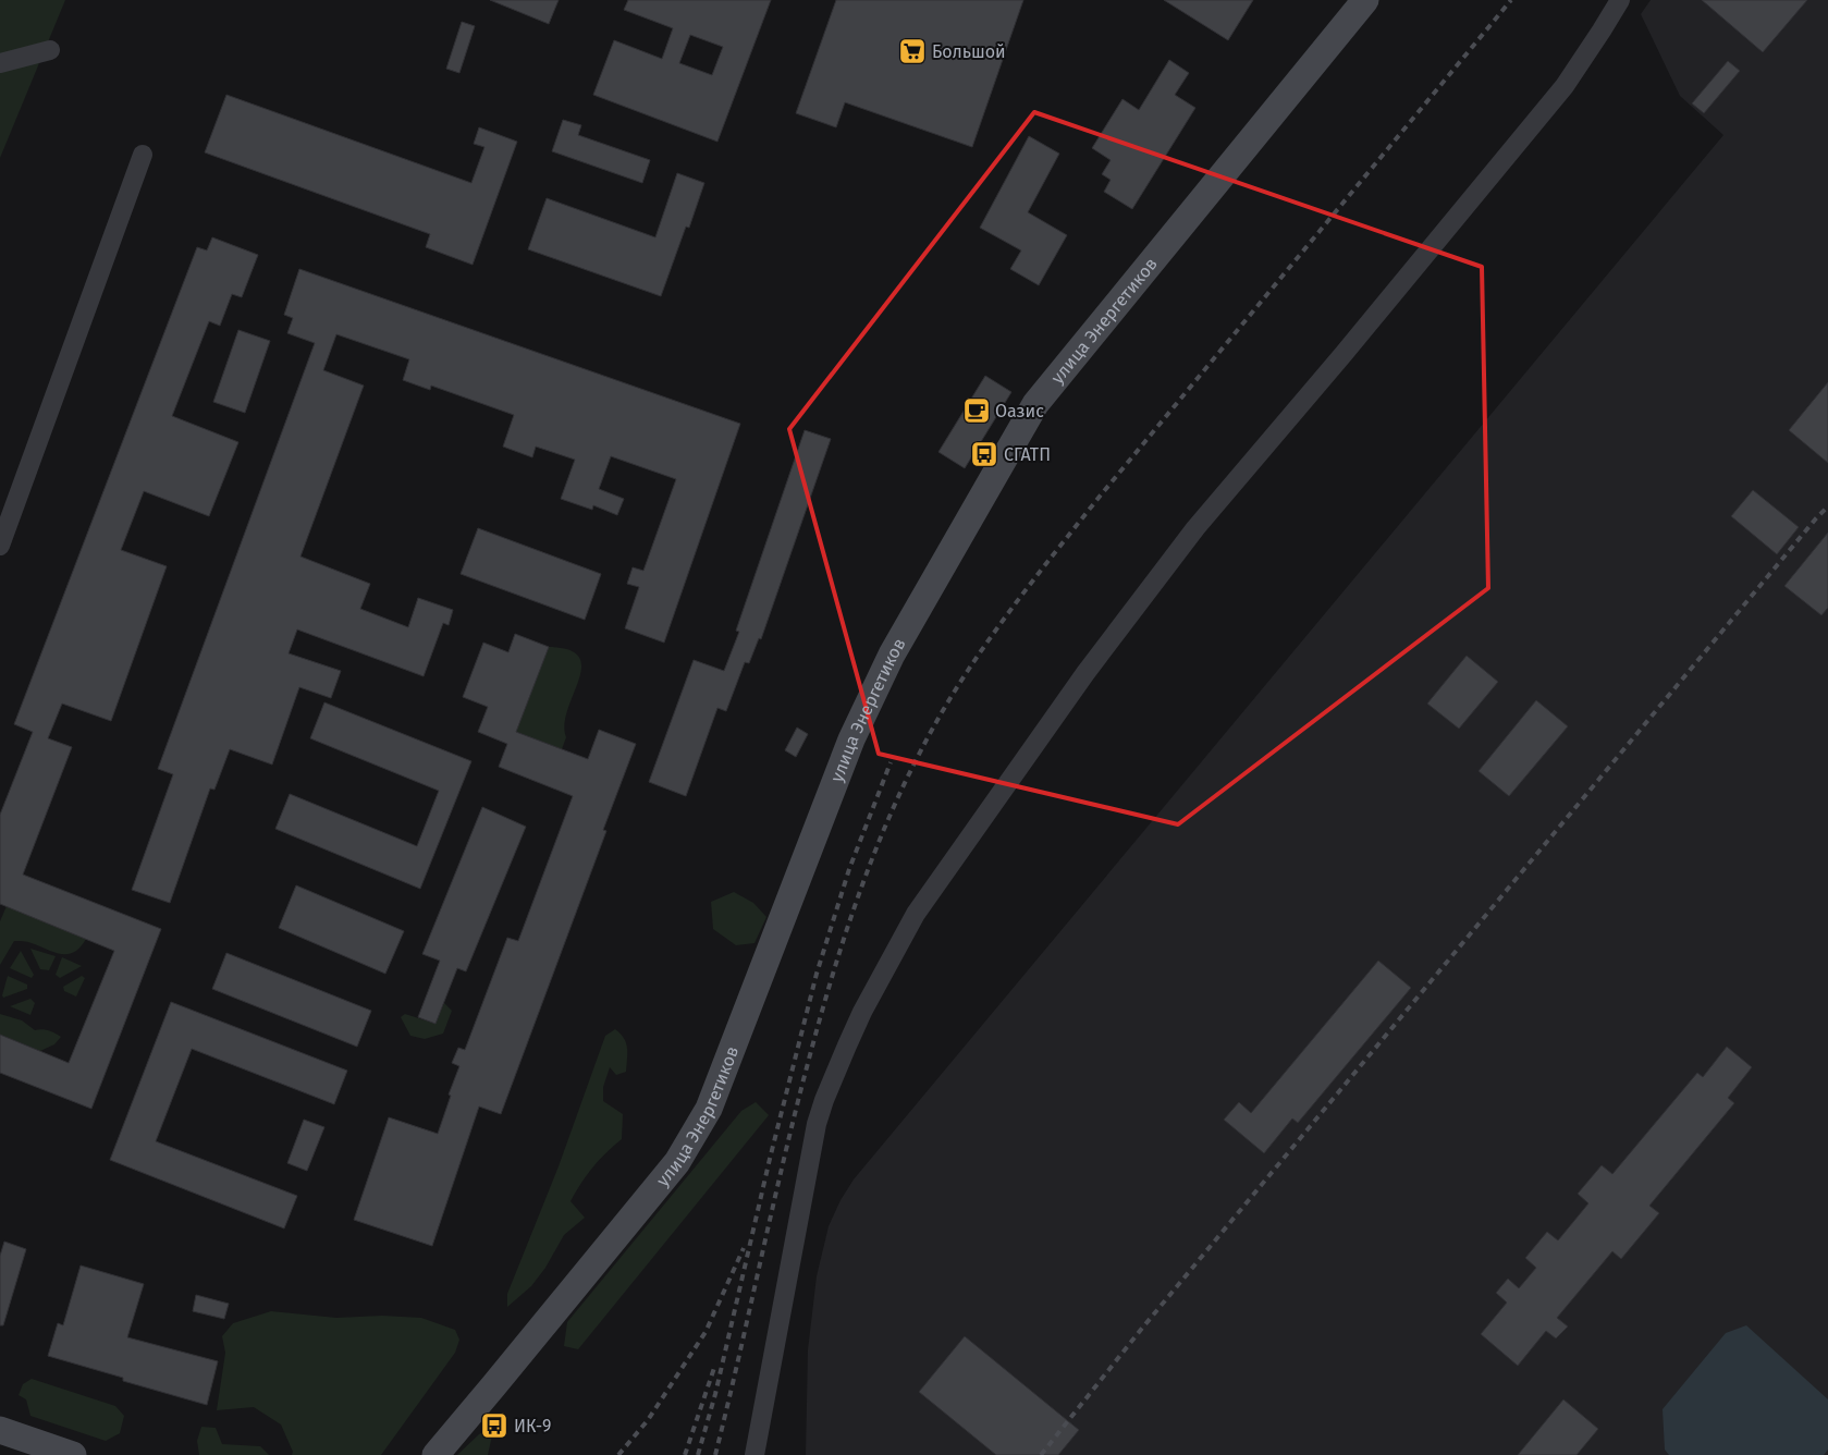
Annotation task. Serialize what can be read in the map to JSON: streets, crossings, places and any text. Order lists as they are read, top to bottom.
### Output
{
  "streets": {
    "street": ["улица Энергетиков"]
  },
  "places": {
    "supermarket": ["Большой"],
    "cafe": ["Оазис"],
    "bus stop": ["СГАТП", "ИК-9"]
  }
}
